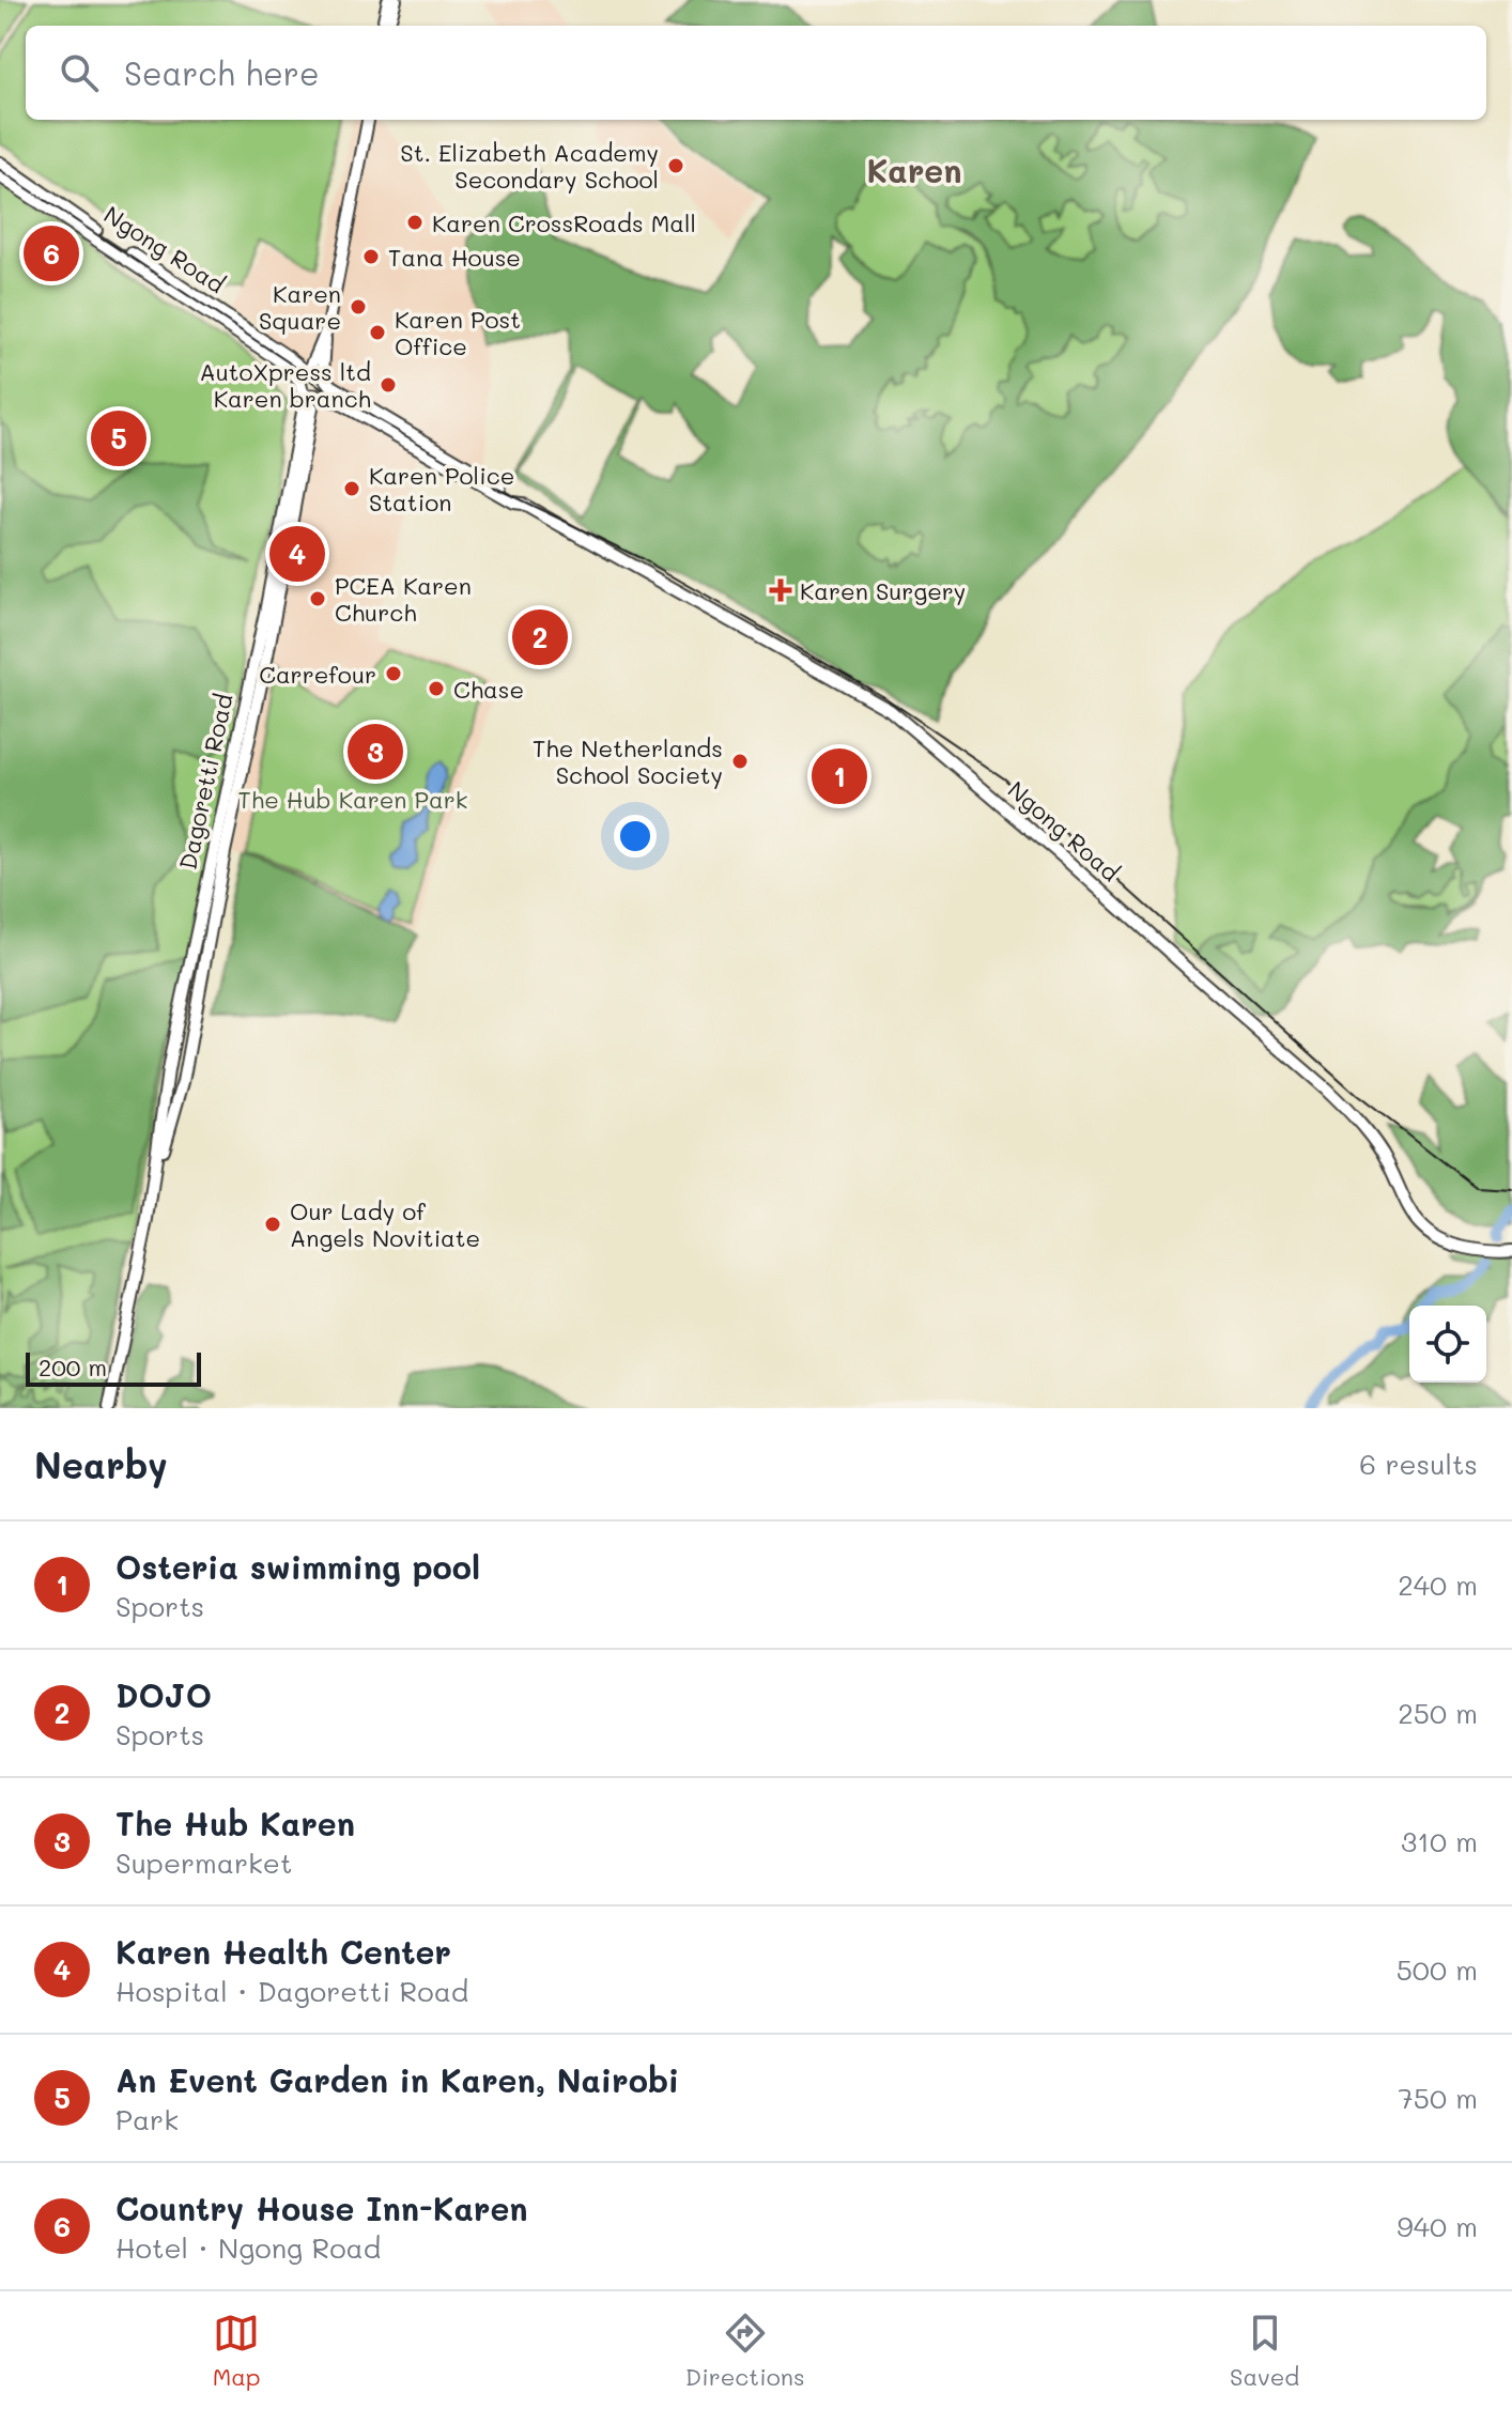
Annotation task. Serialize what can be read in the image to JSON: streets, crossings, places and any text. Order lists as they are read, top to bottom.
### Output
{
  "streets": {
    "main road": ["Ngong Road", "Dagoretti Road"]
  },
  "crossings": [
    ["Ngong Road", "Dagoretti Road"]
  ],
  "districts": ["Karen"],
  "parks": ["The Hub Karen Park"],
  "places": {
    "other": [
      "St. Elizabeth Academy Secondary School",
      "Karen CrossRoads Mall",
      "Tana House",
      "Karen Square",
      "Karen Post Office",
      "AutoXpress ltd Karen branch",
      "Karen Police Station",
      "PCEA Karen Church",
      "Carrefour",
      "Chase",
      "The Netherlands School Society",
      "Our Lady of Angels Novitiate"
    ],
    "health": ["Karen Surgery"]
  },
  "scale_bar": "200 m",
  "page": {
    "search": "Search here",
    "pins": [
      "6",
      "5",
      "4",
      "2",
      "3",
      "1"
    ],
    "scale": "200 m",
    "heading": ["Nearby", "6 results"],
    "list": [
      {
        "mark": "1",
        "name": "Osteria swimming pool",
        "note": "Sports",
        "value": "240 m"
      },
      {
        "mark": "2",
        "name": "DOJO",
        "note": "Sports",
        "value": "250 m"
      },
      {
        "mark": "3",
        "name": "The Hub Karen",
        "note": "Supermarket",
        "value": "310 m"
      },
      {
        "mark": "4",
        "name": "Karen Health Center",
        "note": "Hospital · Dagoretti Road",
        "value": "500 m"
      },
      {
        "mark": "5",
        "name": "An Event Garden in Karen, Nairobi",
        "note": "Park",
        "value": "750 m"
      },
      {
        "mark": "6",
        "name": "Country House Inn-Karen",
        "note": "Hotel · Ngong Road",
        "value": "940 m"
      }
    ],
    "nav": ["Map", "Directions", "Saved"]
  }
}
